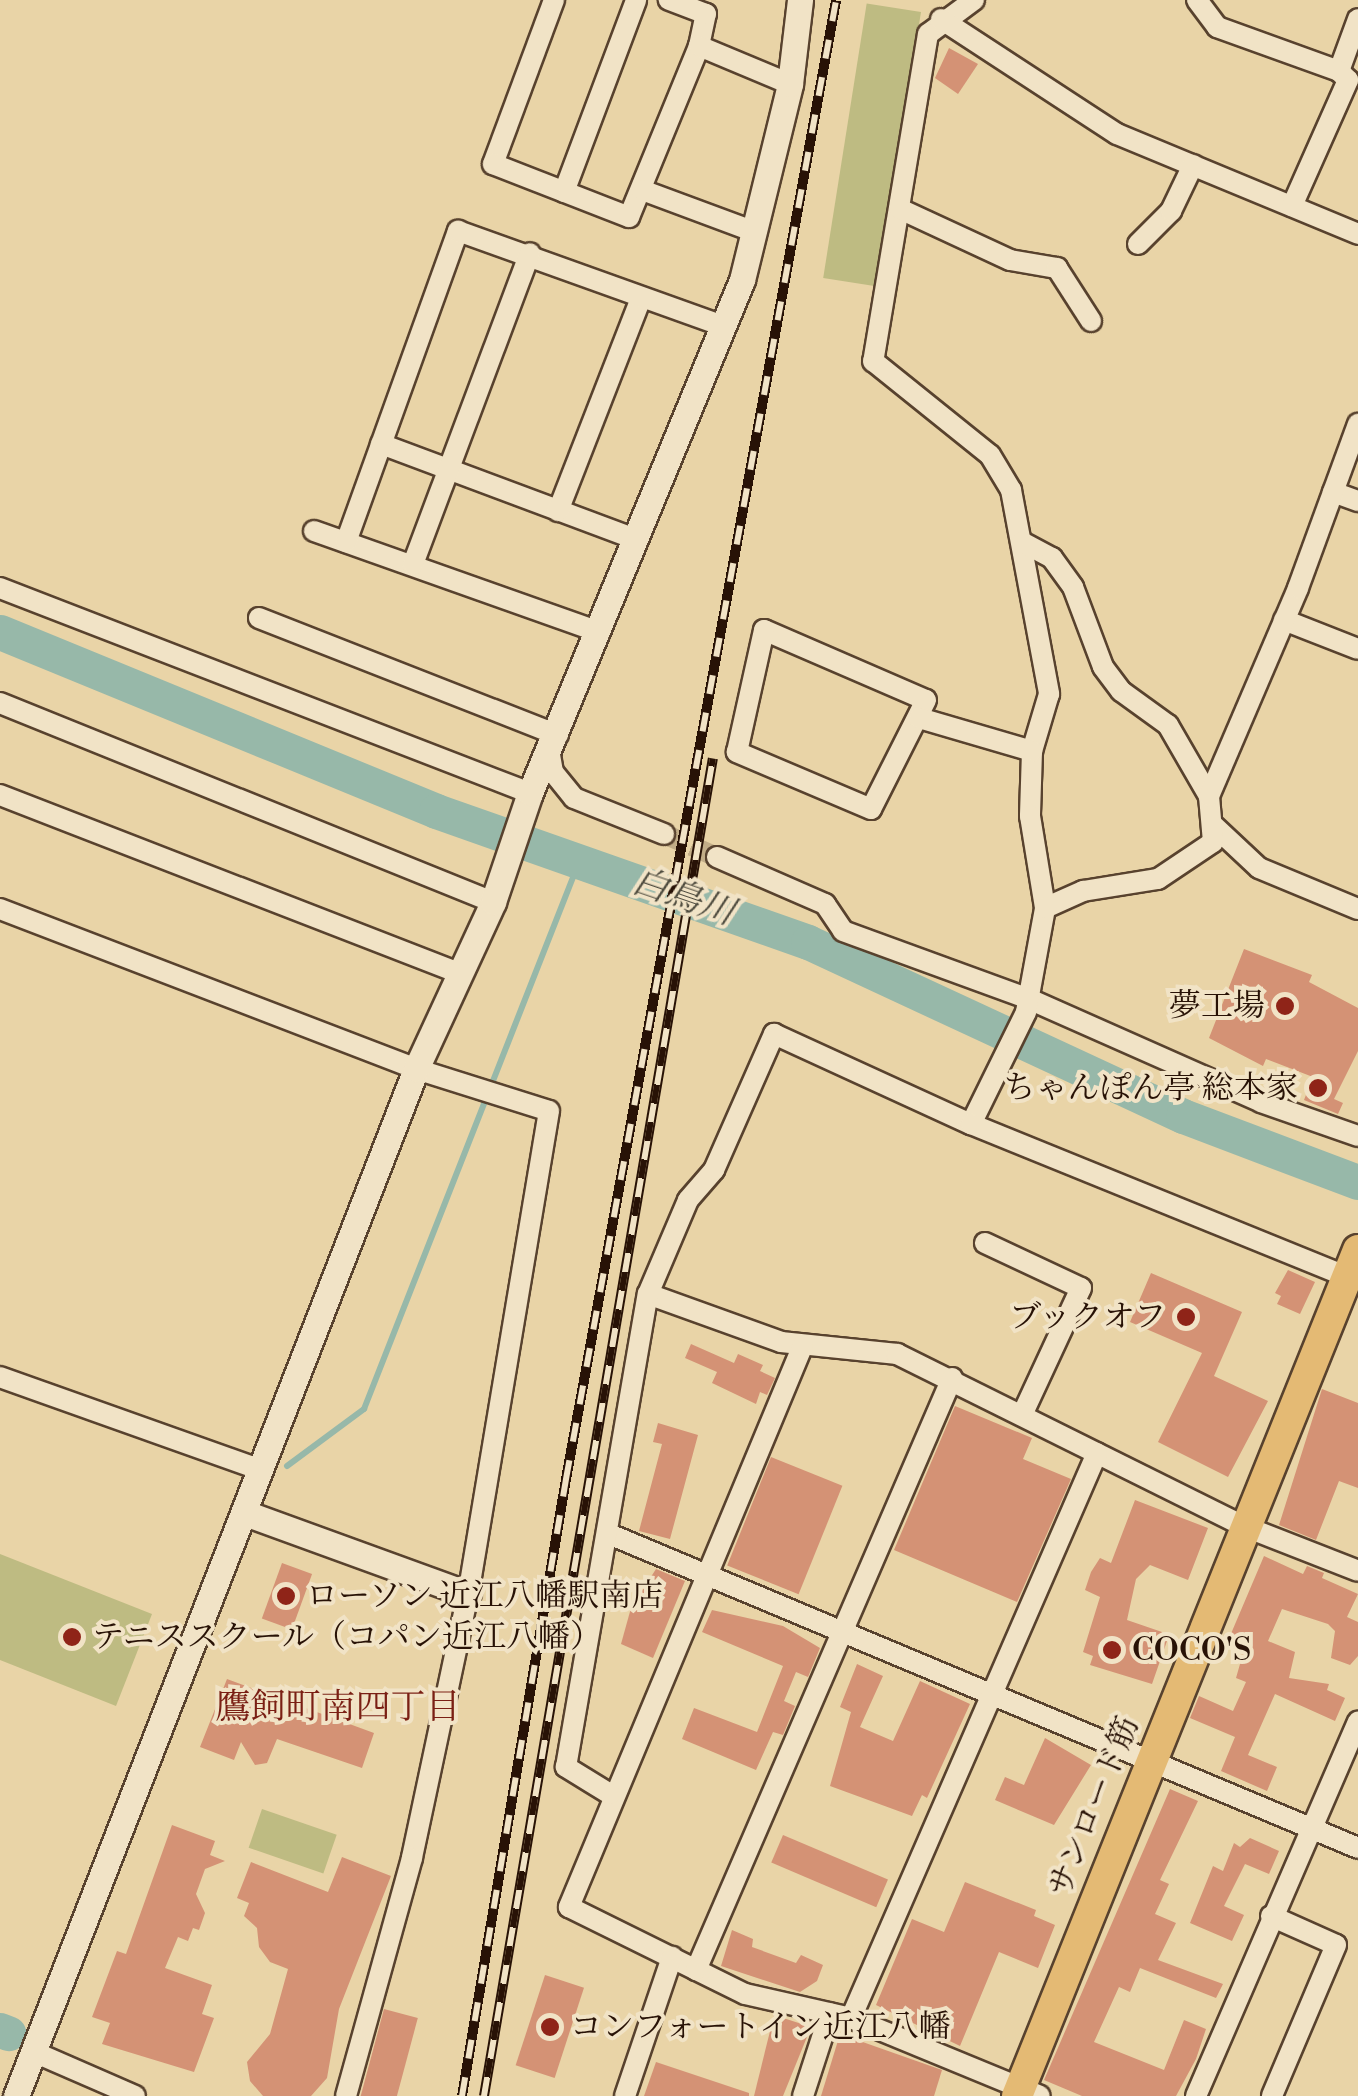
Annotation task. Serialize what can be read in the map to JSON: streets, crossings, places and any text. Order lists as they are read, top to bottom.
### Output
{
  "streets": {
    "main road": ["サンロード筋"]
  },
  "districts": ["鷹飼町南四丁目"],
  "water": ["白鳥川"],
  "places": [
    "夢工場",
    "ちゃんぽん亭 総本家",
    "ブックオフ",
    "ローソン 近江八幡駅南店",
    "テニススクール（コパン近江八幡）",
    "COCO'S",
    "コンフォートイン近江八幡"
  ]
}
